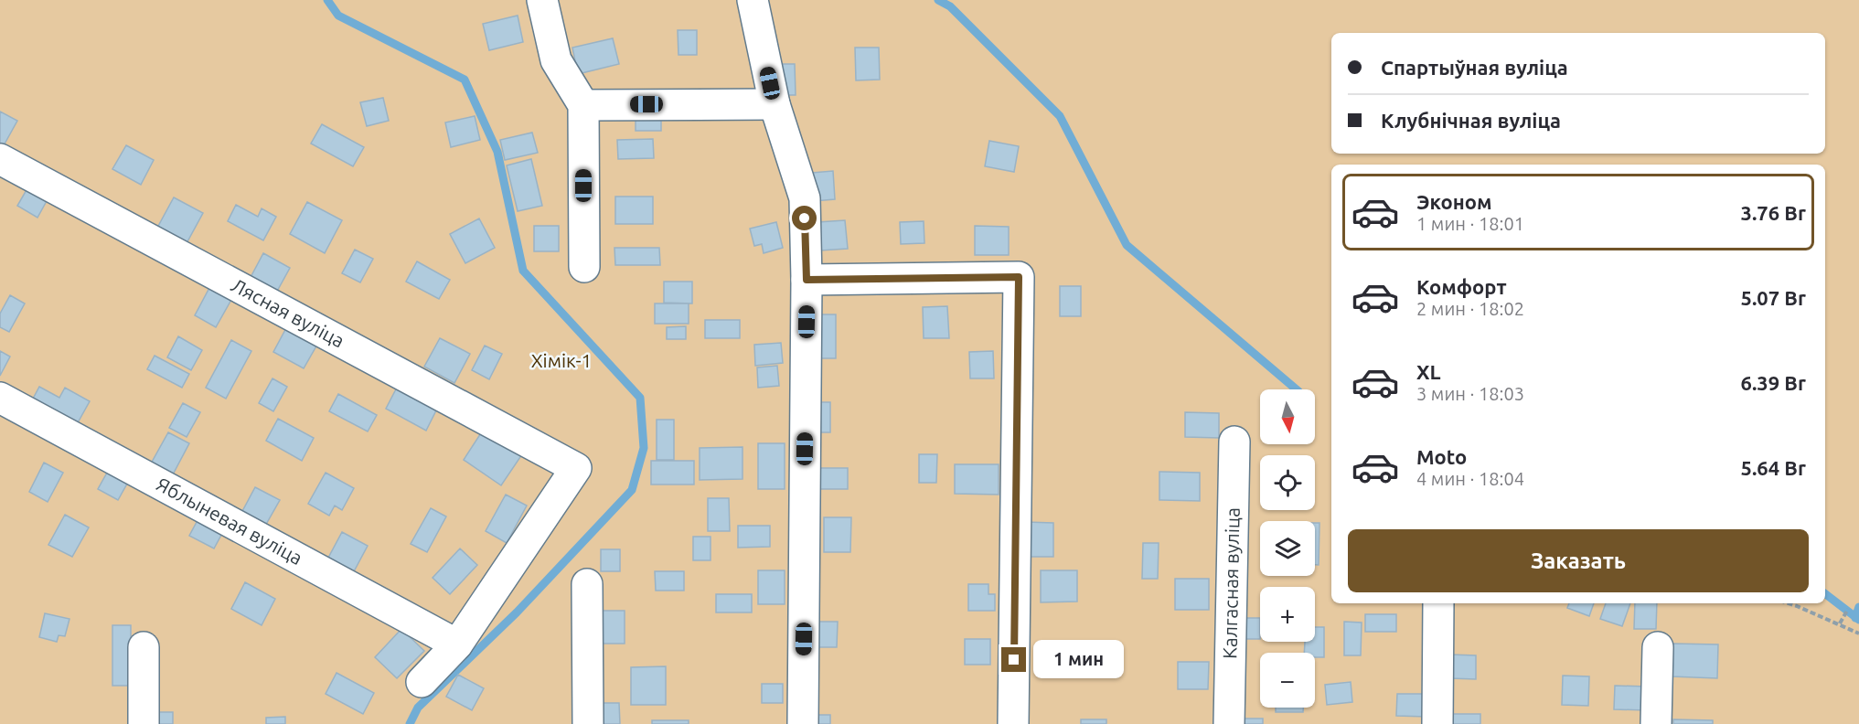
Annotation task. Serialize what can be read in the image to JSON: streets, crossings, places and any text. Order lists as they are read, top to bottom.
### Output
{
  "streets": {
    "street": ["Лясная вуліца", "Яблыневая вуліца", "Калгасная вуліца"]
  },
  "crossings": [
    ["Лясная вуліца", "Яблыневая вуліца"]
  ],
  "parks": ["Хімік-1"],
  "north": "bottom",
  "page": {
    "banner": ["Спартыўная вуліца", "Клубнічная вуліца"],
    "list": [
      {
        "name": "Эконом",
        "note": "1 мин · 18:01",
        "value": "3.76 Br"
      },
      {
        "name": "Комфорт",
        "note": "2 мин · 18:02",
        "value": "5.07 Br"
      },
      {
        "name": "XL",
        "note": "3 мин · 18:03",
        "value": "6.39 Br"
      },
      {
        "name": "Moto",
        "note": "4 мин · 18:04",
        "value": "5.64 Br"
      }
    ],
    "map_buttons": ["+", "−"],
    "buttons": "Заказать",
    "bubble": "1 мин"
  }
}
